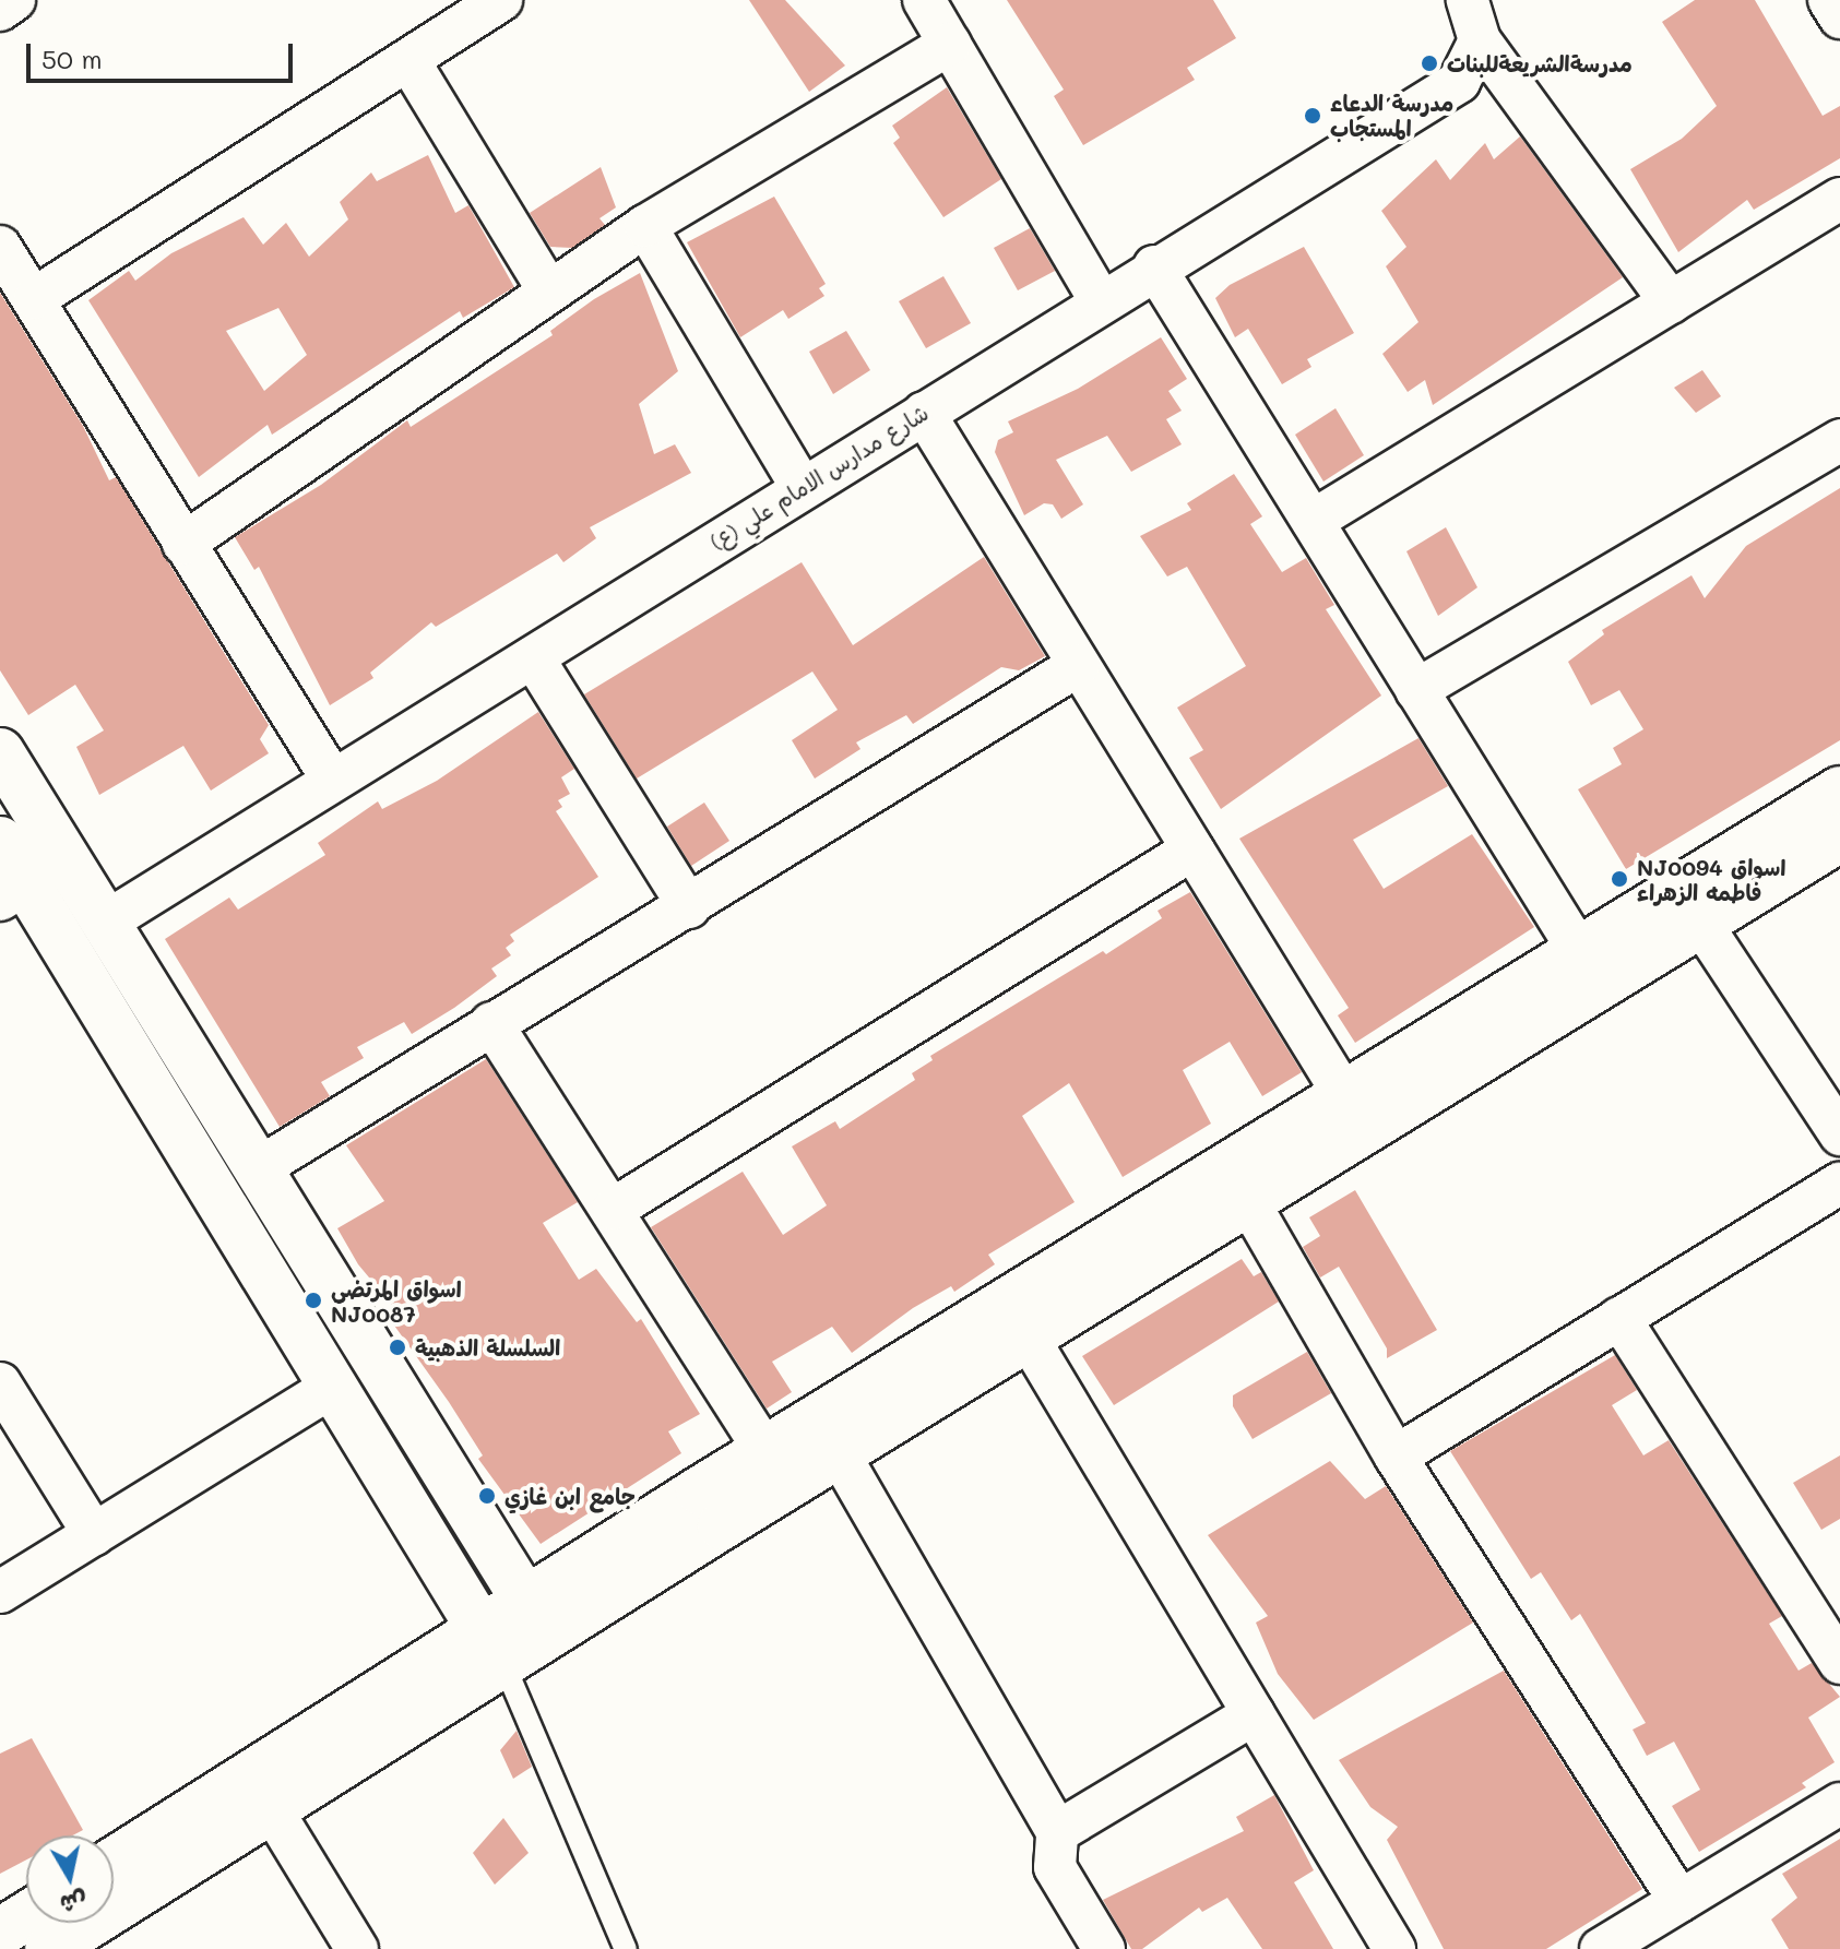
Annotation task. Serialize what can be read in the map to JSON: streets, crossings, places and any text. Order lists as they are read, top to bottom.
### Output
{
  "streets": {
    "street": ["شارع مدارس الامام علي (ع)"]
  },
  "places": [
    "مدرسةالشريعةللبنات",
    "مدرسة الدعاء المستجاب",
    "NJ0094 اسواق فاطمه الزهراء",
    "اسواق المرتضى NJ0087",
    "السلسلة الذهبية",
    "جامع ابن غازي"
  ],
  "scale_bar": "50 m",
  "north": "bottom"
}
